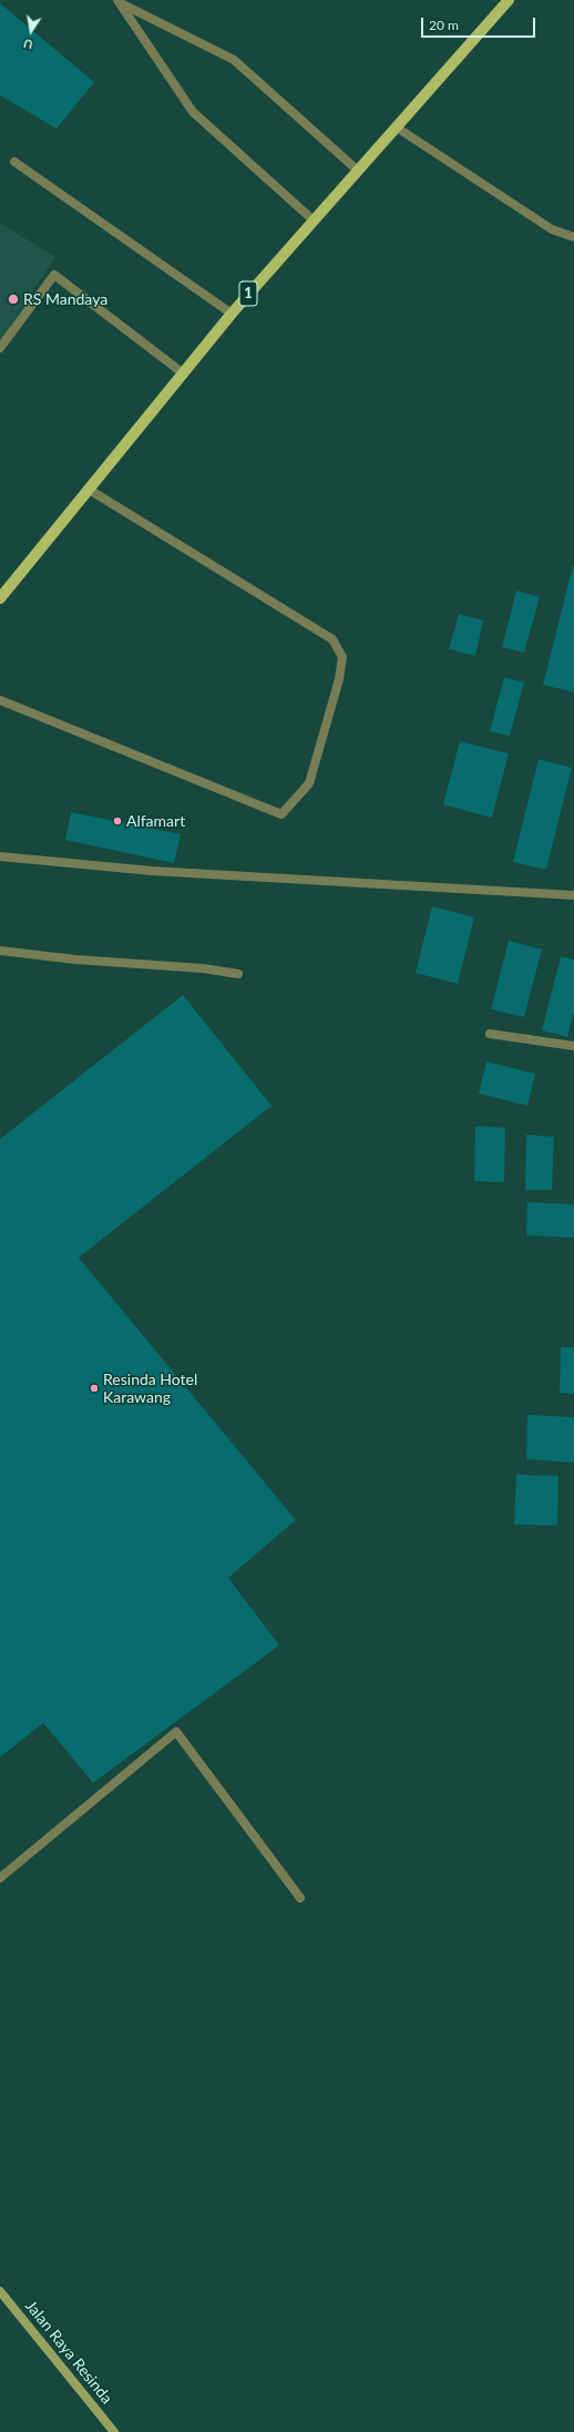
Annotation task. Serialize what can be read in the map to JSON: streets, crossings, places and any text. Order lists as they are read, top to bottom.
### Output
{
  "streets": {
    "main road": ["1"],
    "street": ["Jalan Raya Resinda"]
  },
  "places": ["RS Mandaya", "Alfamart", "Resinda Hotel Karawang"],
  "scale_bar": "20 m",
  "north": "bottom"
}
